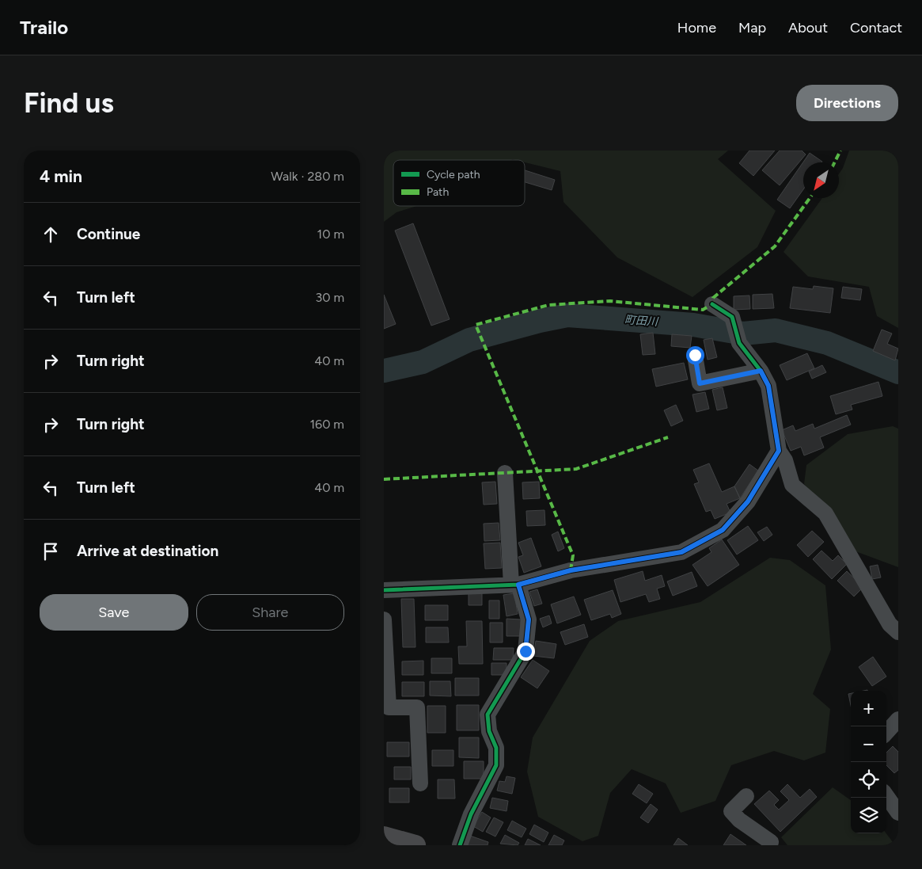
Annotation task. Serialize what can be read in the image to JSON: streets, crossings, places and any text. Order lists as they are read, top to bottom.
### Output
{
  "water": ["町田川"],
  "legend": ["Cycle path", "Path"],
  "north": "bottom left",
  "page": {
    "header": "Trailo",
    "nav": [
      "Home",
      "Map",
      "About",
      "Contact"
    ],
    "buttons": [
      "Directions",
      ["Save", "Share"]
    ],
    "title": "Find us",
    "heading": ["4 min", "Walk · 280 m"],
    "list": [
      ["Continue", "10 m"],
      ["Turn left", "30 m"],
      ["Turn right", "40 m"],
      ["Turn right", "160 m"],
      ["Turn left", "40 m"],
      "Arrive at destination"
    ],
    "map_buttons": ["+", "−"]
  }
}
